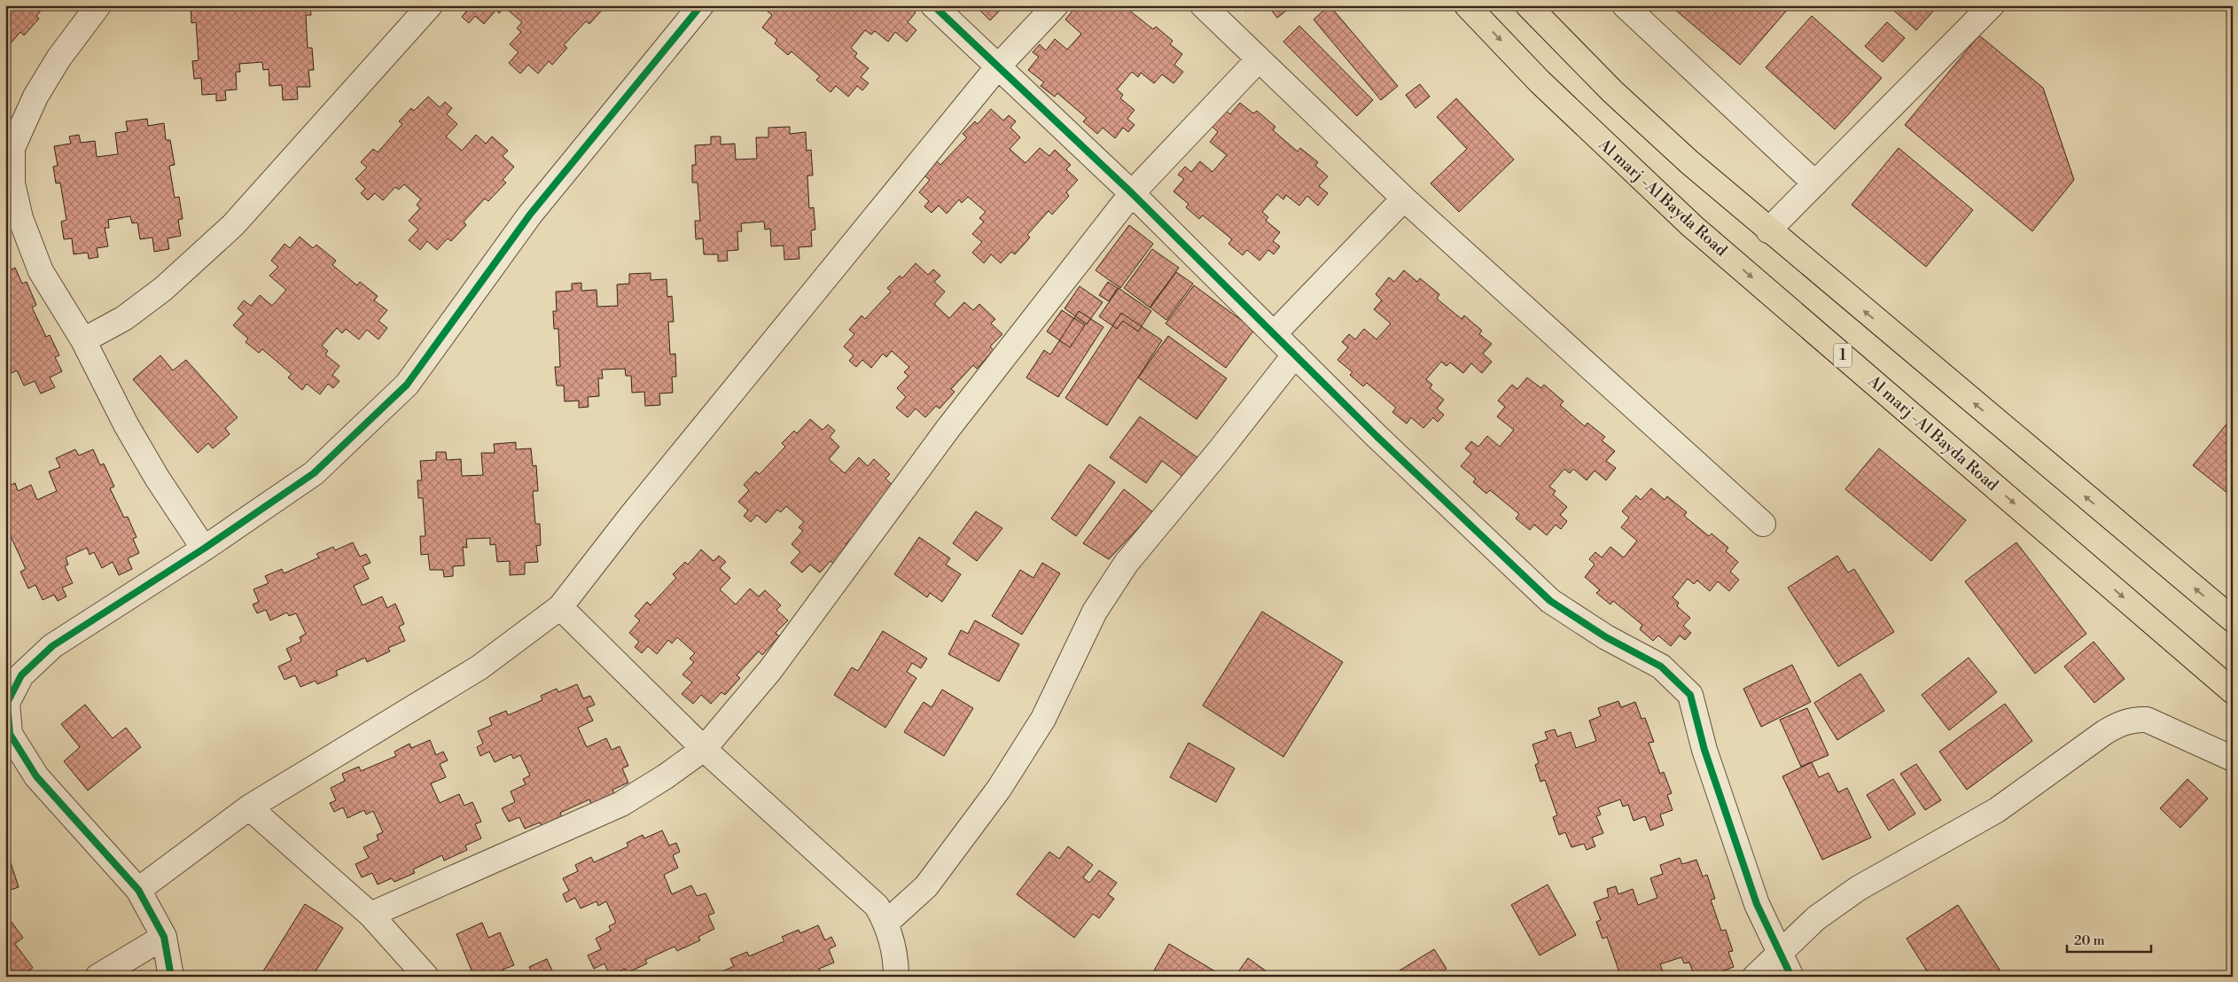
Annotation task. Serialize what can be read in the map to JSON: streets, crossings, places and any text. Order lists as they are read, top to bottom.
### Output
{
  "streets": {
    "highway": ["Al marj -Al Bayda Road", "1"]
  },
  "scale_bar": "20 m"
}
